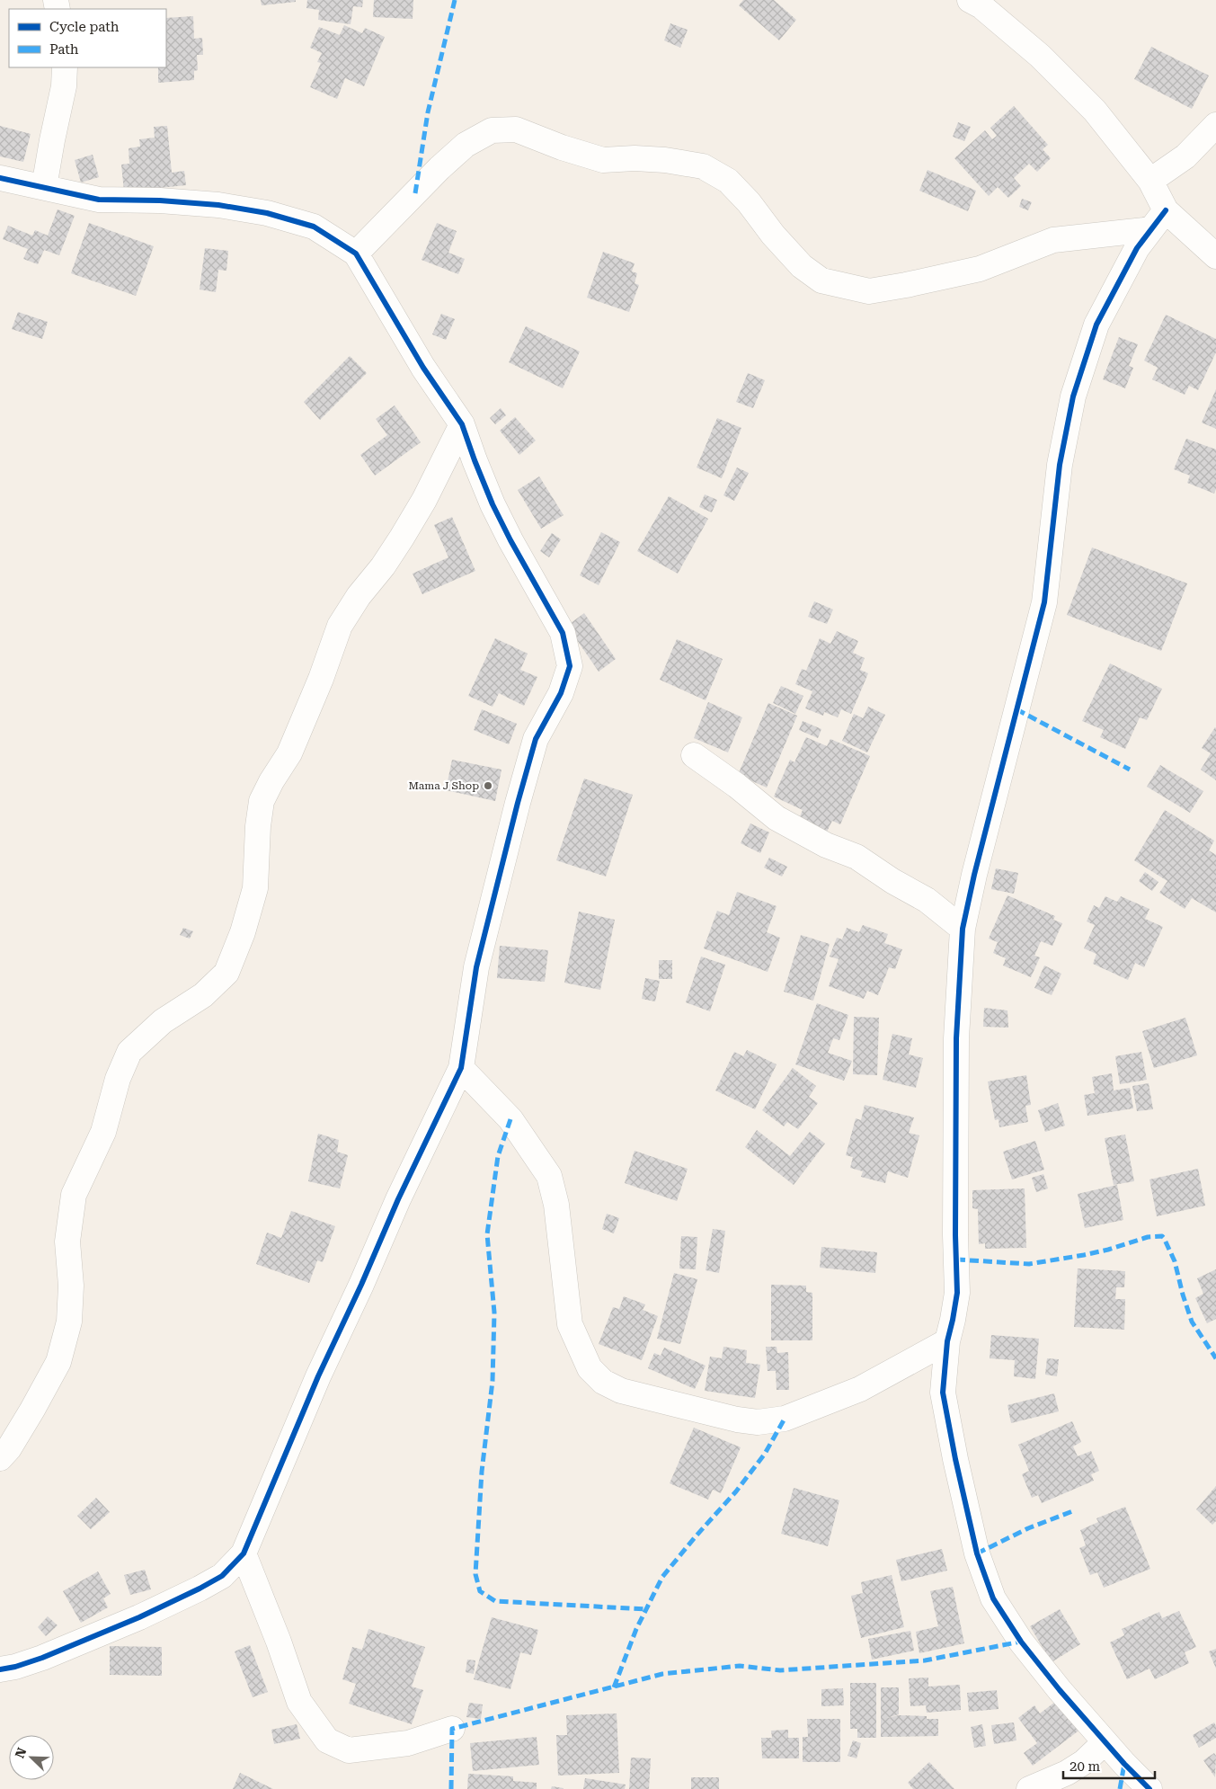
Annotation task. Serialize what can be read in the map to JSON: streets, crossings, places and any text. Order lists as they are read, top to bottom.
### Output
{
  "places": ["Mama J Shop"],
  "legend": ["Cycle path", "Path"],
  "scale_bar": "20 m",
  "north": "top left"
}
